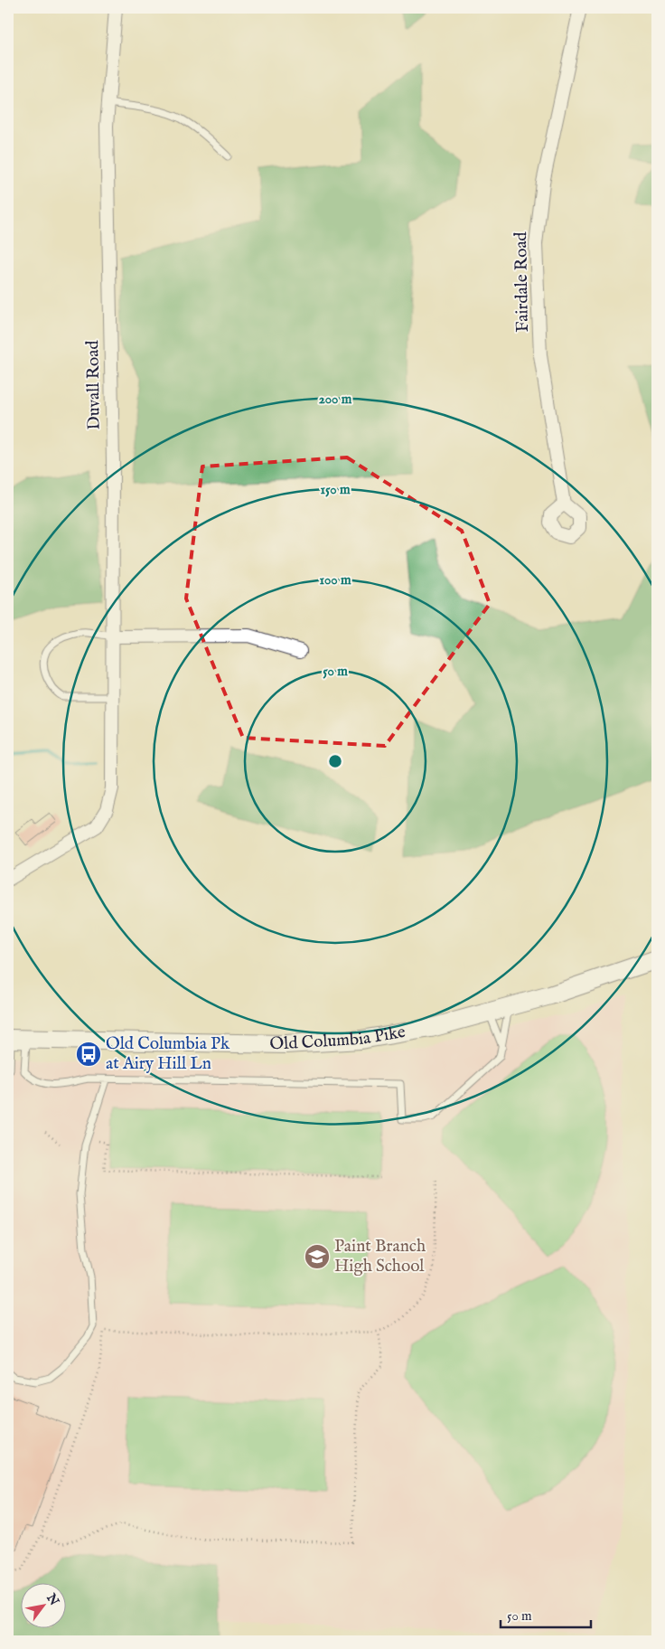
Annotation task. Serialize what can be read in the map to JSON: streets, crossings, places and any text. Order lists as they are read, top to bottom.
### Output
{
  "streets": {
    "main road": ["Old Columbia Pike"],
    "street": ["Fairdale Road", "Duvall Road"]
  },
  "places": {
    "bus stop": ["Old Columbia Pk at Airy Hill Ln"],
    "school or university": ["Paint Branch High School"]
  },
  "scale_bar": "50 m",
  "north": "top right",
  "rings": [
    "200 m",
    "150 m",
    "100 m",
    "50 m"
  ]
}
